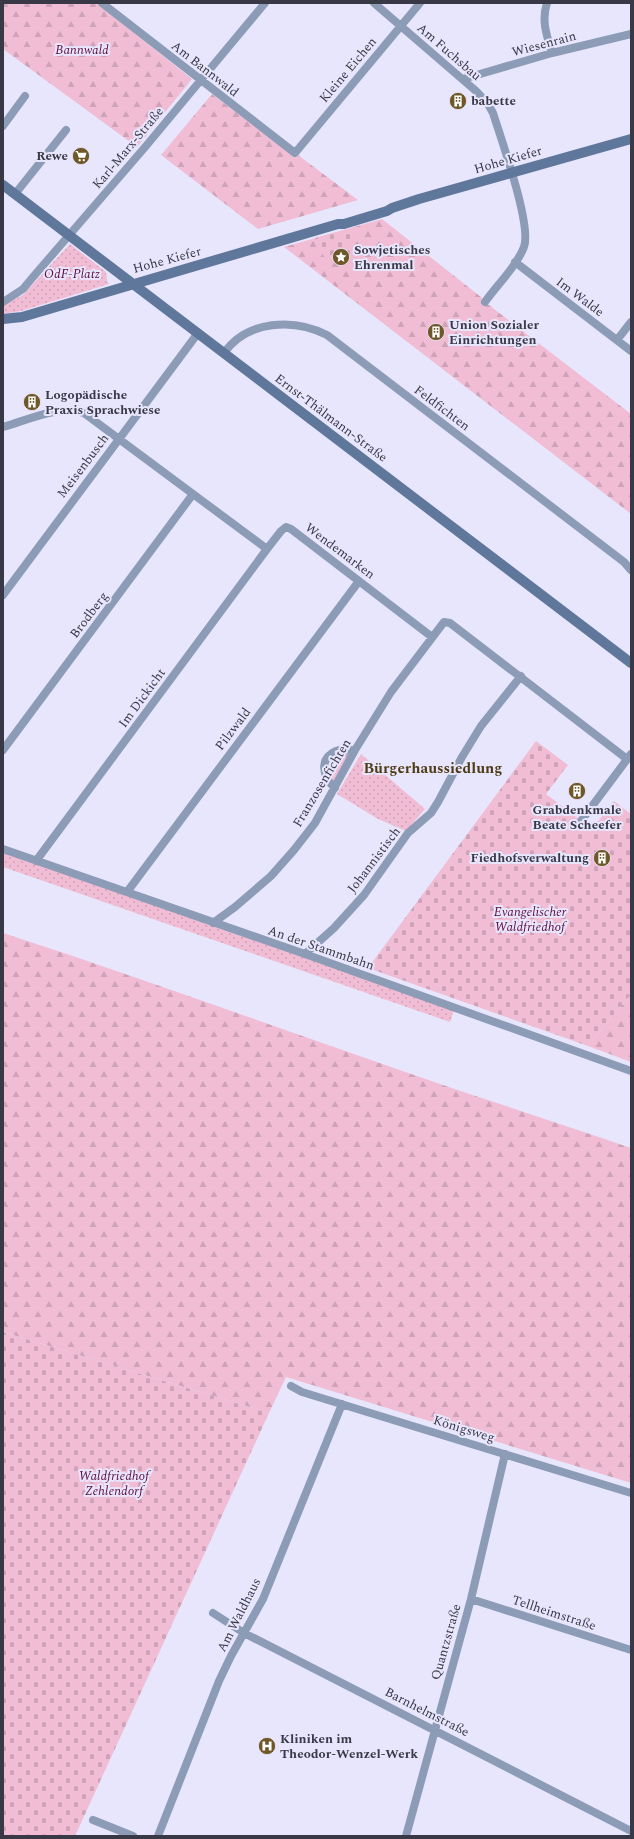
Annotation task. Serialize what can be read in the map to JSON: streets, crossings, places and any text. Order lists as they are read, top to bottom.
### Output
{
  "streets": {
    "street": [
      "Wiesenrain",
      "Am Fuchsbau",
      "Am Bannwald",
      "Kleine Eichen",
      "Karl-Marx-Straße",
      "Hohe Kiefer",
      "Im Walde",
      "Feldfichten",
      "Ernst-Thälmann-Straße",
      "Meisenbusch",
      "Wendemarken",
      "Brodberg",
      "Im Dickicht",
      "Pilzwald",
      "Franzosenfichten",
      "Johannistisch",
      "An der Stammbahn",
      "Königsweg",
      "Tellheimstraße",
      "Am Waldhaus",
      "Quantzstraße",
      "Barnhelmstraße"
    ]
  },
  "crossings": [
    ["Wiesenrain", "Am Fuchsbau"],
    ["Am Fuchsbau", "Kleine Eichen"],
    ["Am Fuchsbau", "Hohe Kiefer"],
    ["Am Fuchsbau", "Im Walde"],
    ["Am Bannwald", "Kleine Eichen"],
    ["Am Bannwald", "Karl-Marx-Straße"],
    ["Karl-Marx-Straße", "Ernst-Thälmann-Straße"],
    ["Hohe Kiefer", "Ernst-Thälmann-Straße"],
    ["Feldfichten", "Ernst-Thälmann-Straße"],
    ["Ernst-Thälmann-Straße", "Meisenbusch"],
    ["Wendemarken", "Im Dickicht"],
    ["Wendemarken", "Pilzwald"],
    ["Wendemarken", "Franzosenfichten"],
    ["Im Dickicht", "An der Stammbahn"],
    ["Pilzwald", "An der Stammbahn"],
    ["Franzosenfichten", "An der Stammbahn"],
    ["Johannistisch", "An der Stammbahn"],
    ["Königsweg", "Am Waldhaus"],
    ["Königsweg", "Quantzstraße"],
    ["Tellheimstraße", "Quantzstraße"],
    ["Am Waldhaus", "Barnhelmstraße"],
    ["Quantzstraße", "Barnhelmstraße"]
  ],
  "districts": ["Bürgerhaussiedlung"],
  "parks": [
    "Bannwald",
    "OdF-Platz",
    "Evangelischer Waldfriedhof",
    "Waldfriedhof Zehlendorf"
  ],
  "places": {
    "building": [
      "babette",
      "Union Sozialer Einrichtungen",
      "Logopädische Praxis Sprachwiese",
      "Grabdenkmale Beate Scheefer",
      "Fiedhofsverwaltung"
    ],
    "supermarket": ["Rewe"],
    "place": ["Sowjetisches Ehrenmal"],
    "hospital": ["Kliniken im Theodor-Wenzel-Werk"]
  }
}
